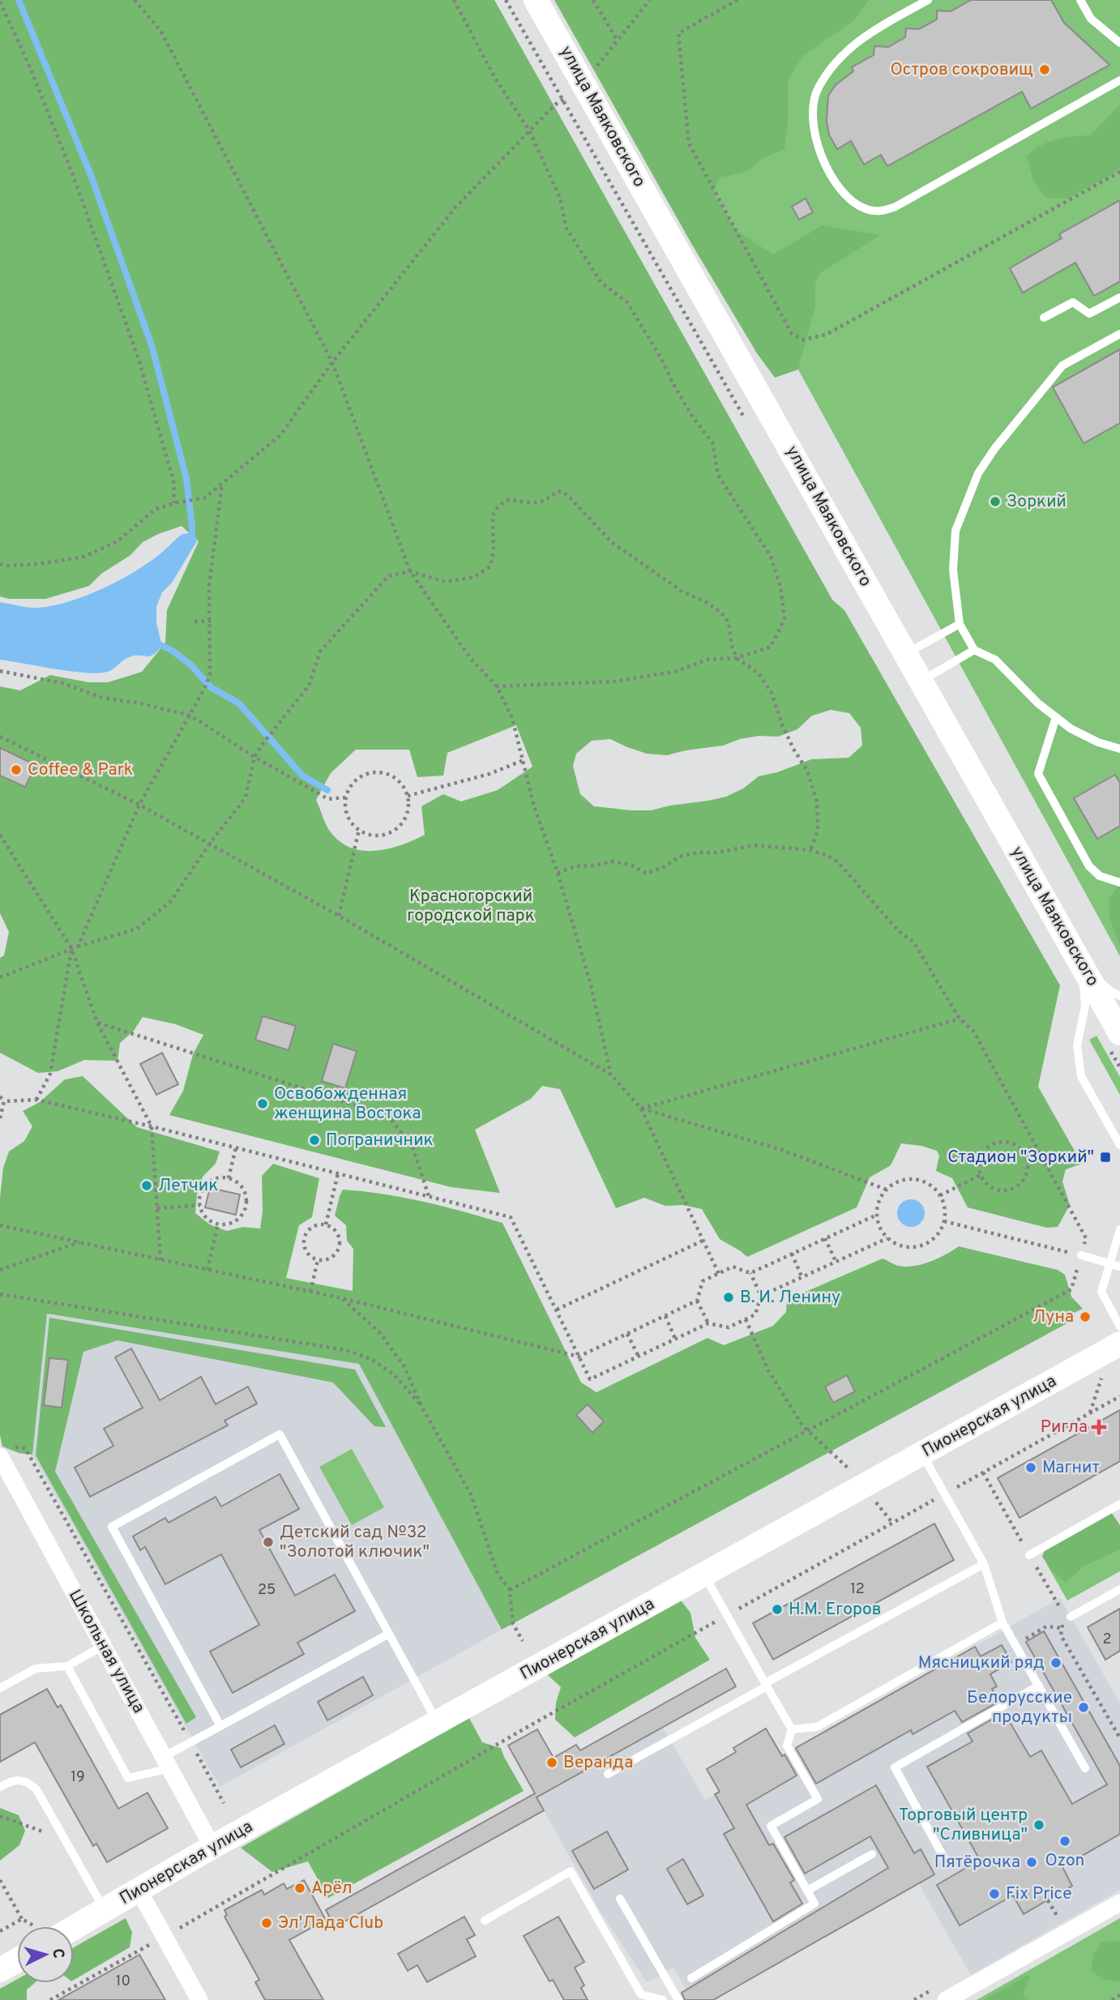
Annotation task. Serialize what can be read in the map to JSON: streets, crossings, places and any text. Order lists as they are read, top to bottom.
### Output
{
  "streets": {
    "street": ["улица Маяковского", "Пионерская улица", "Школьная улица"]
  },
  "crossings": [
    ["Пионерская улица", "Школьная улица"]
  ],
  "parks": ["Красногорский городской парк"],
  "places": {
    "other": [
      "Остров сокровищ",
      "Зоркий",
      "Coffee & Park",
      "Освобожденная женщина Востока",
      "Пограничник",
      "Летчик",
      "В. И. Ленину",
      "Луна",
      "Магнит",
      "Детский сад №32 \"Золотой ключик\"",
      "Н.М. Егоров",
      "Мясницкий ряд",
      "Белорусские продукты",
      "Веранда",
      "Торговый центр \"Сливница\"",
      "Ozon",
      "Пятёрочка",
      "Арёл",
      "Fix Price",
      "Эл'Лада Club"
    ],
    "transit": ["Стадион \"Зоркий\""],
    "health": ["Ригла"]
  },
  "house_numbers": [
    "12",
    "25",
    "2",
    "19",
    "10"
  ],
  "north": "right"
}
